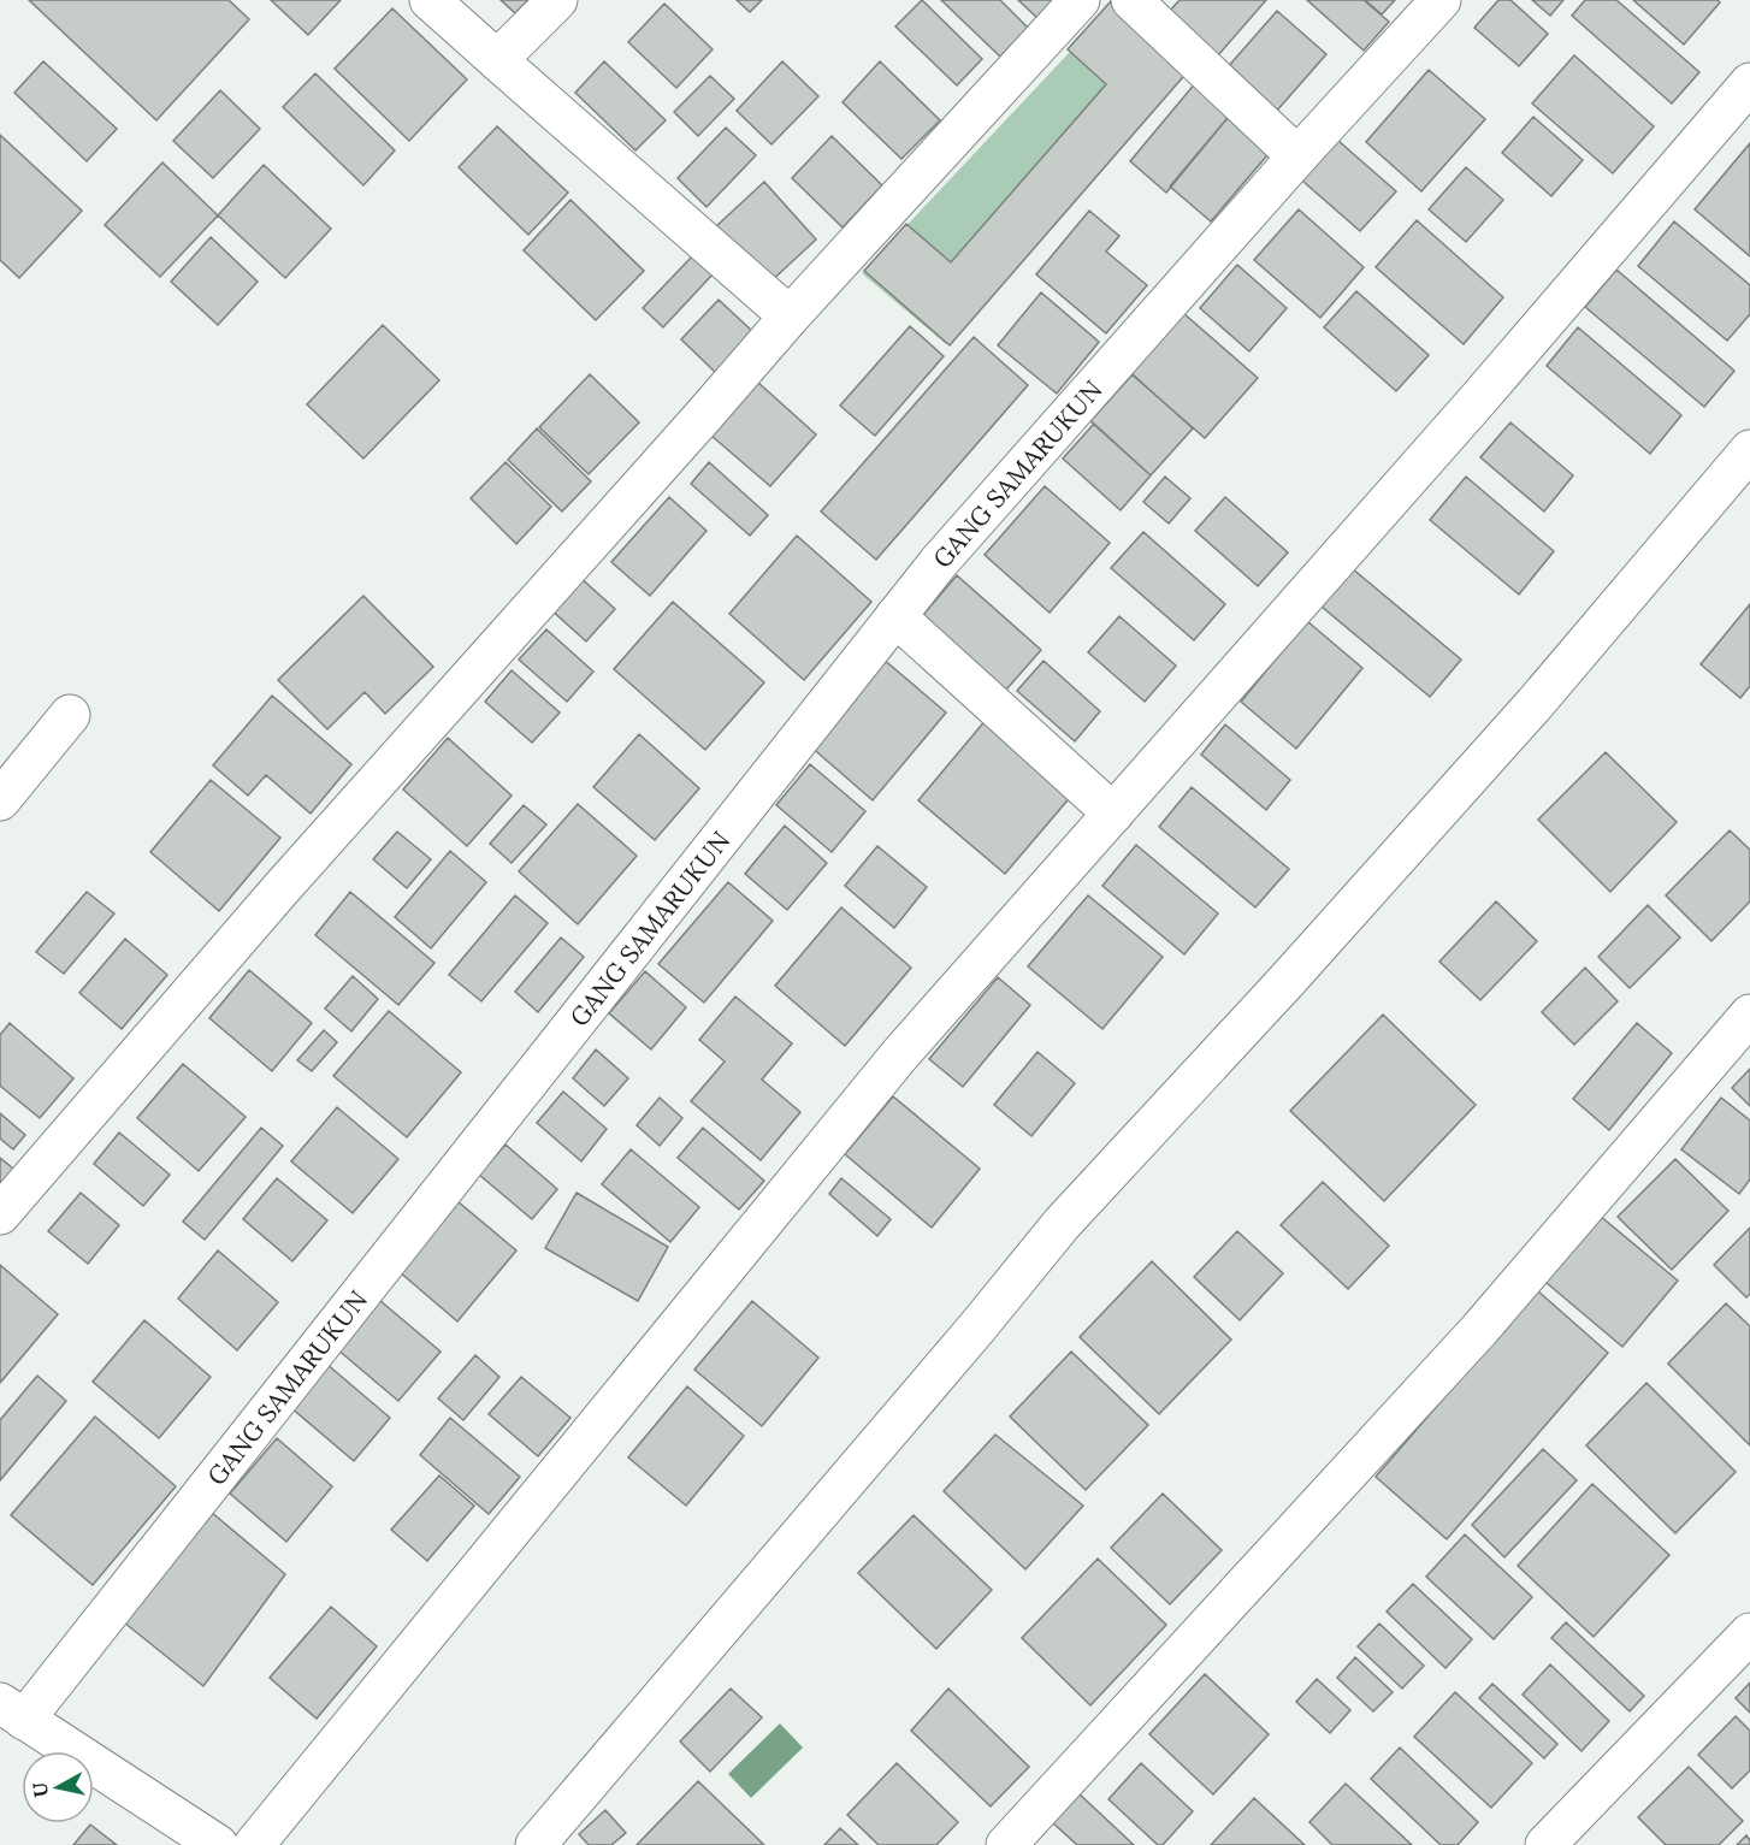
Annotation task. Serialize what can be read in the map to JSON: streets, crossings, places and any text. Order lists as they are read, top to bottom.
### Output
{
  "streets": {
    "street": ["GANG SAMARUKUN"]
  },
  "north": "left"
}
